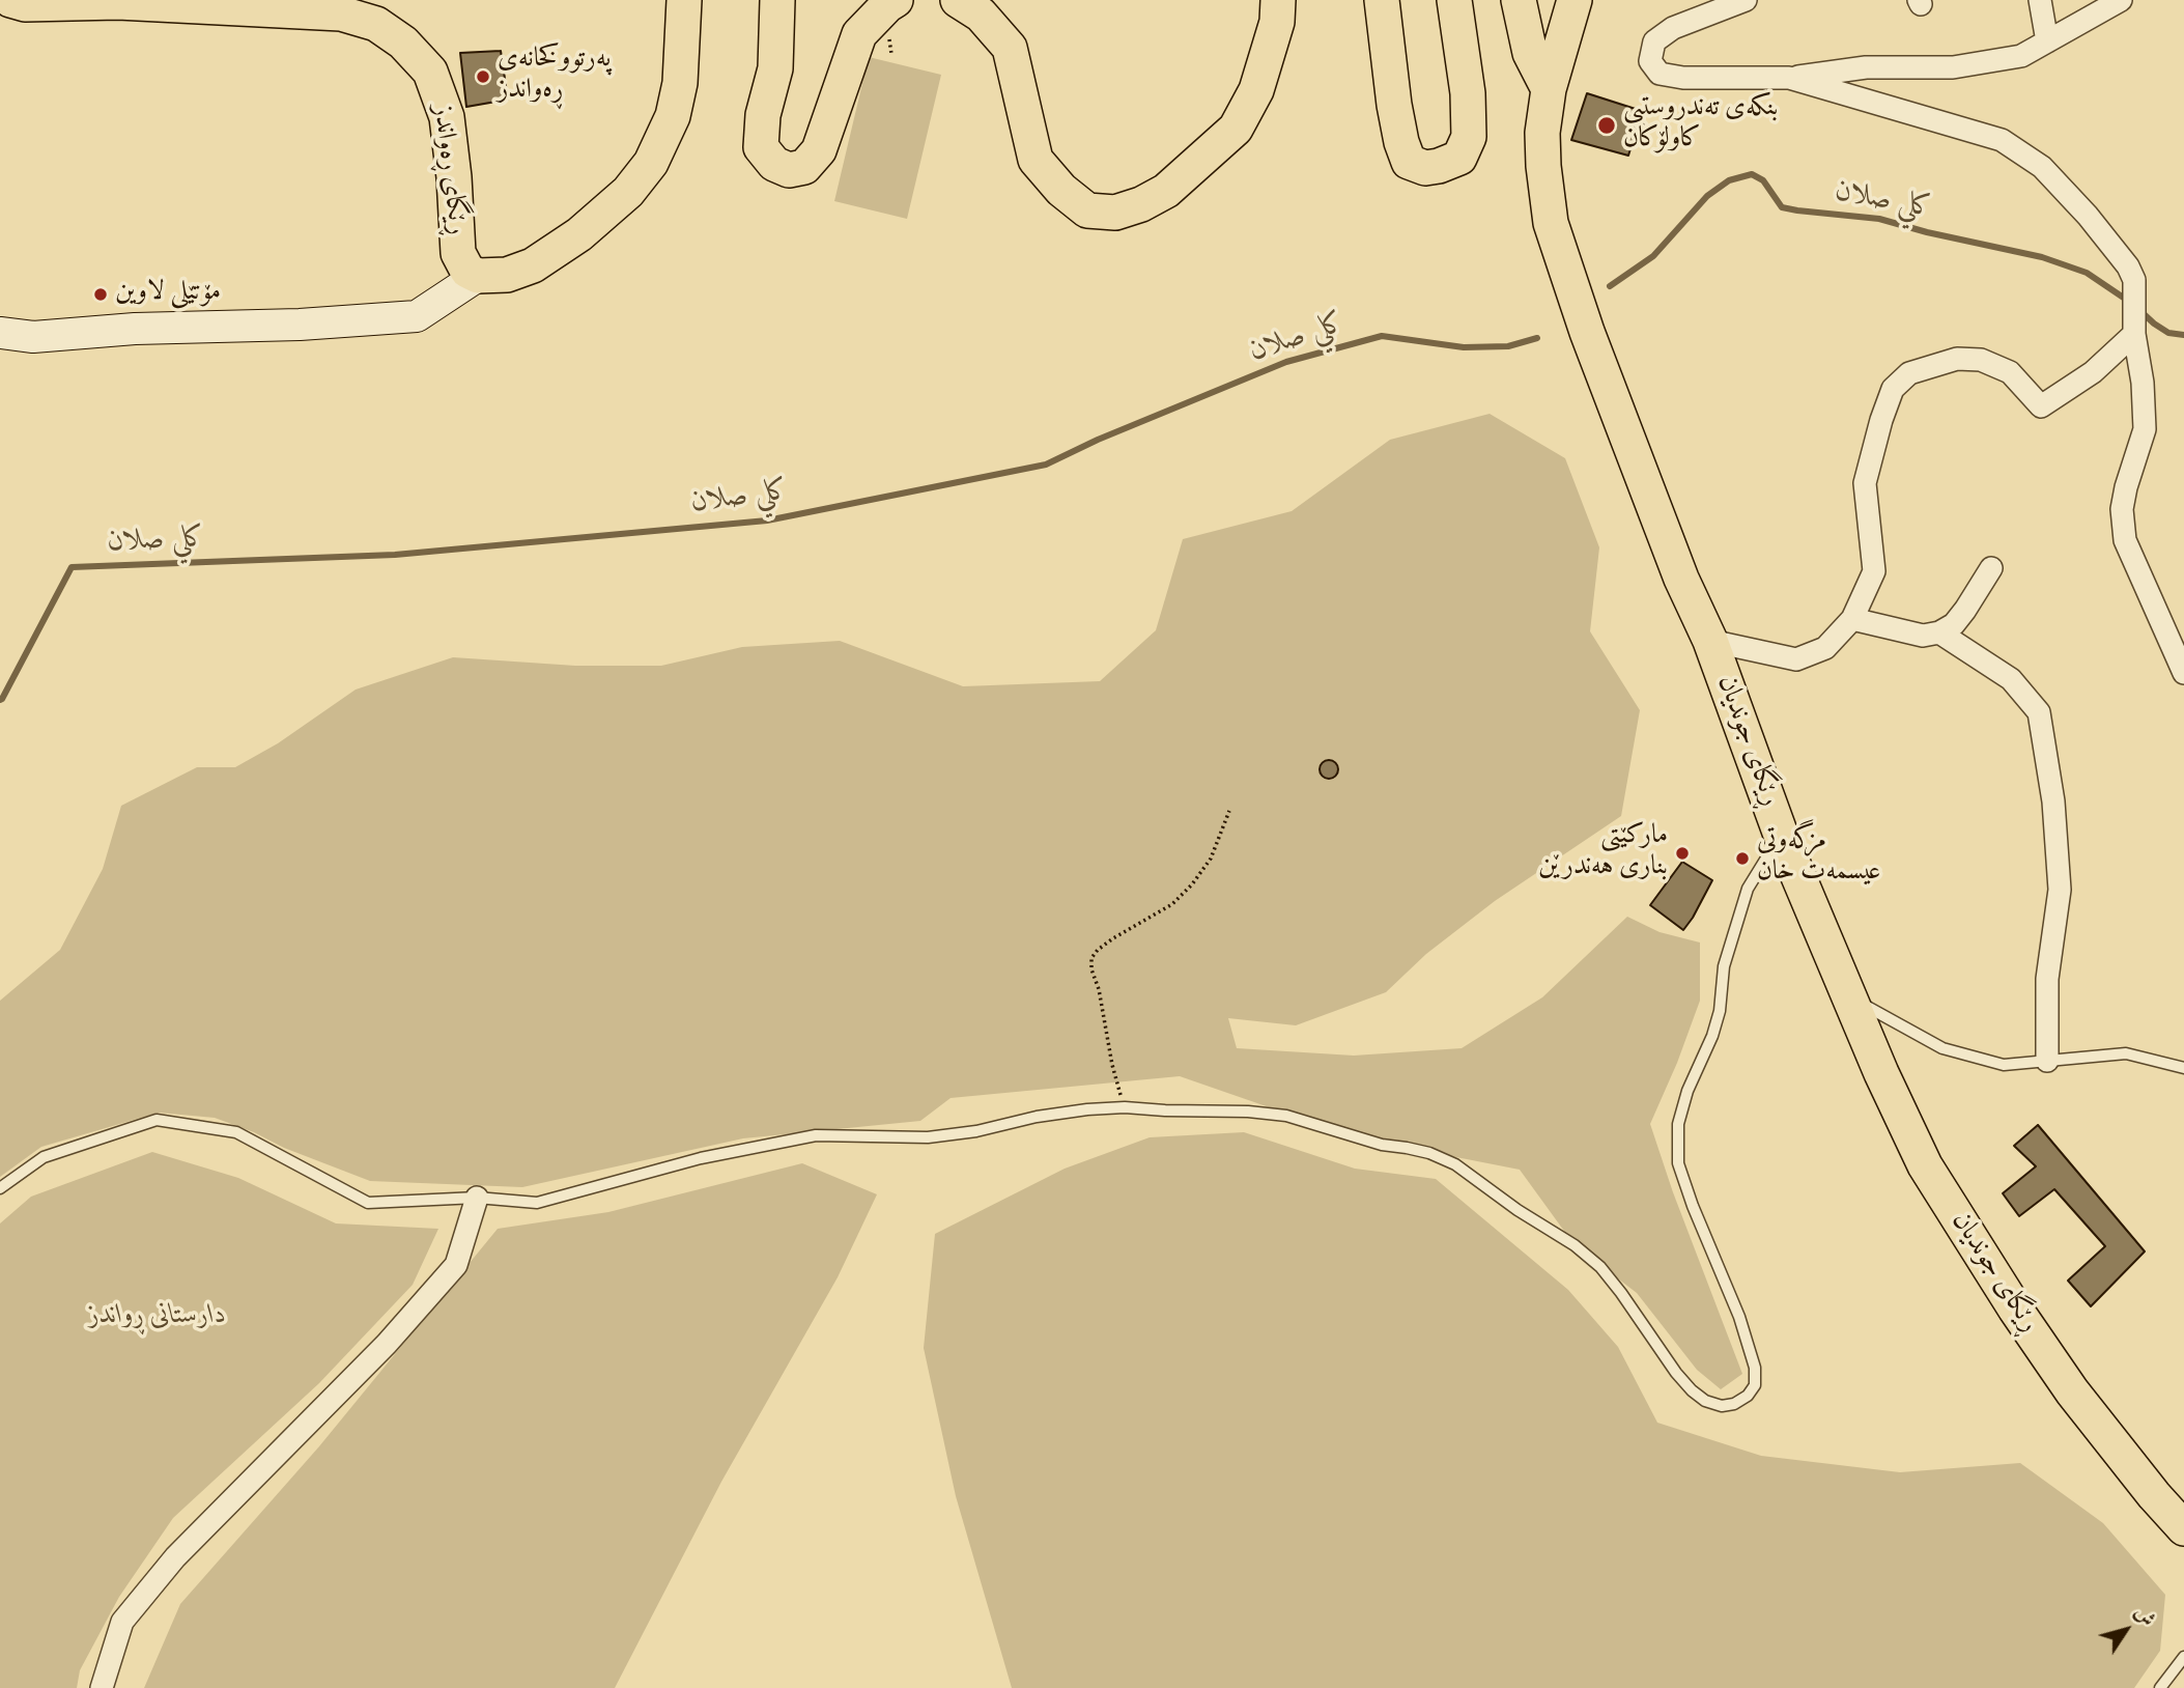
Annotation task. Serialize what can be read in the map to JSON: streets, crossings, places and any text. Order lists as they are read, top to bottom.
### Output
{
  "streets": {
    "main road": ["ڕێگای ڕەواندز", "ڕێگای جوندیان"]
  },
  "water": ["كلي صلان"],
  "parks": ["دارستانی ڕواندز"],
  "places": [
    "پەرتووکخانەی ڕەواندز",
    "بنکەی تەندروستیی کاولۆکان",
    "مۆتێلی لاوین",
    "مارکێتی بناری هەندرێن",
    "مزگەوتی عیسمەت خان"
  ],
  "north": "top right"
}
